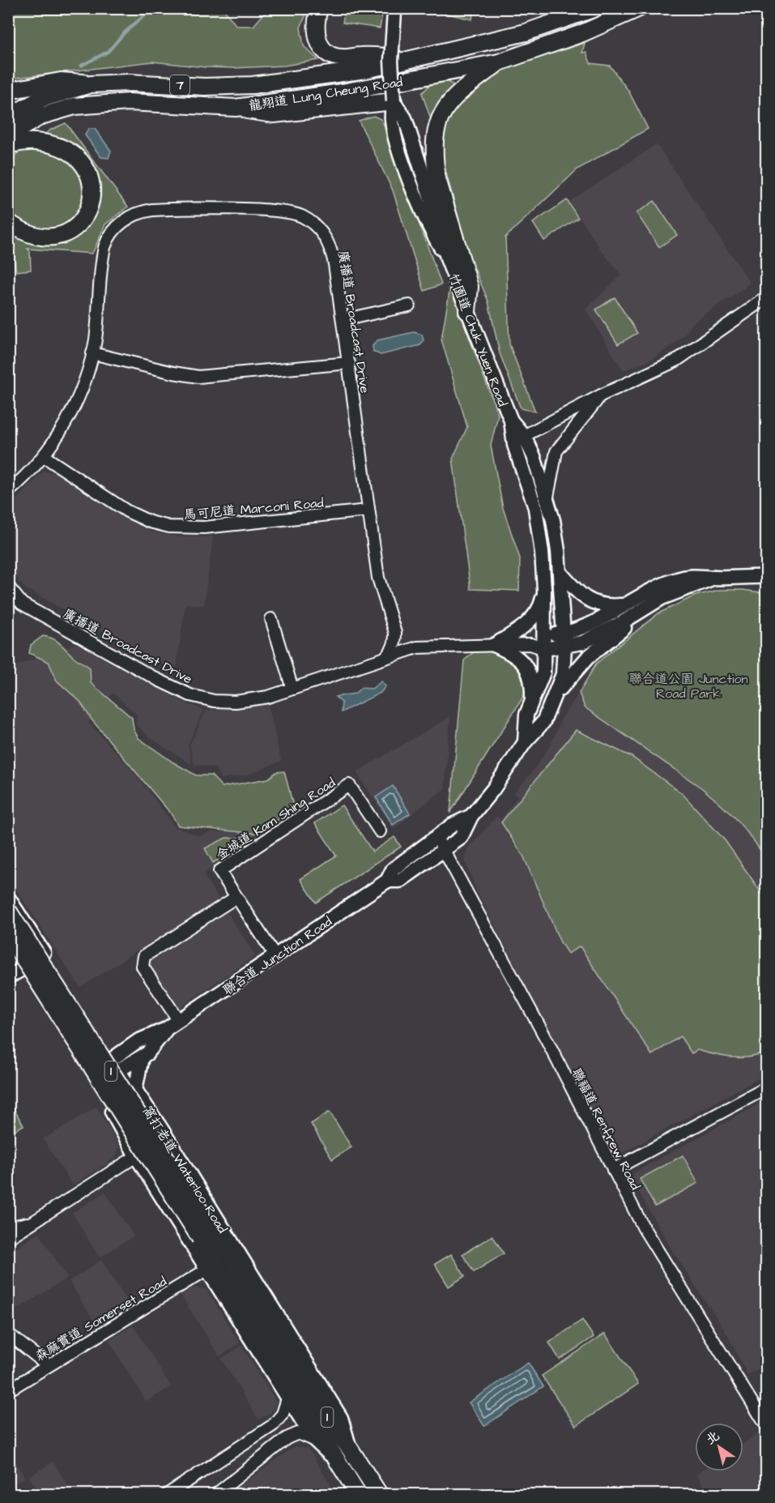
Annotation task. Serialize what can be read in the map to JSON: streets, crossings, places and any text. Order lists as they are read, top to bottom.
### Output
{
  "streets": {
    "highway": [
      "7",
      "龍翔道 Lung Cheung Road",
      "1",
      "窩打老道 Waterloo Road"
    ],
    "main road": ["竹園道 Chuk Yuen Road", "聯合道 Junction Road"],
    "street": [
      "廣播道 Broadcast Drive",
      "馬可尼道 Marconi Road",
      "金城道 Kam Shing Road",
      "聯福道 Renfrew Road",
      "森麻實道 Somerset Road"
    ]
  },
  "crossings": [
    ["廣播道 Broadcast Drive", "竹園道 Chuk Yuen Road"],
    ["廣播道 Broadcast Drive", "馬可尼道 Marconi Road"],
    ["竹園道 Chuk Yuen Road", "聯合道 Junction Road"],
    ["金城道 Kam Shing Road", "聯合道 Junction Road"],
    ["聯合道 Junction Road", "聯福道 Renfrew Road"],
    ["聯合道 Junction Road", "窩打老道 Waterloo Road"],
    ["窩打老道 Waterloo Road", "森麻實道 Somerset Road"]
  ],
  "parks": ["聯合道公園 Junction Road Park"],
  "north": "top left"
}
